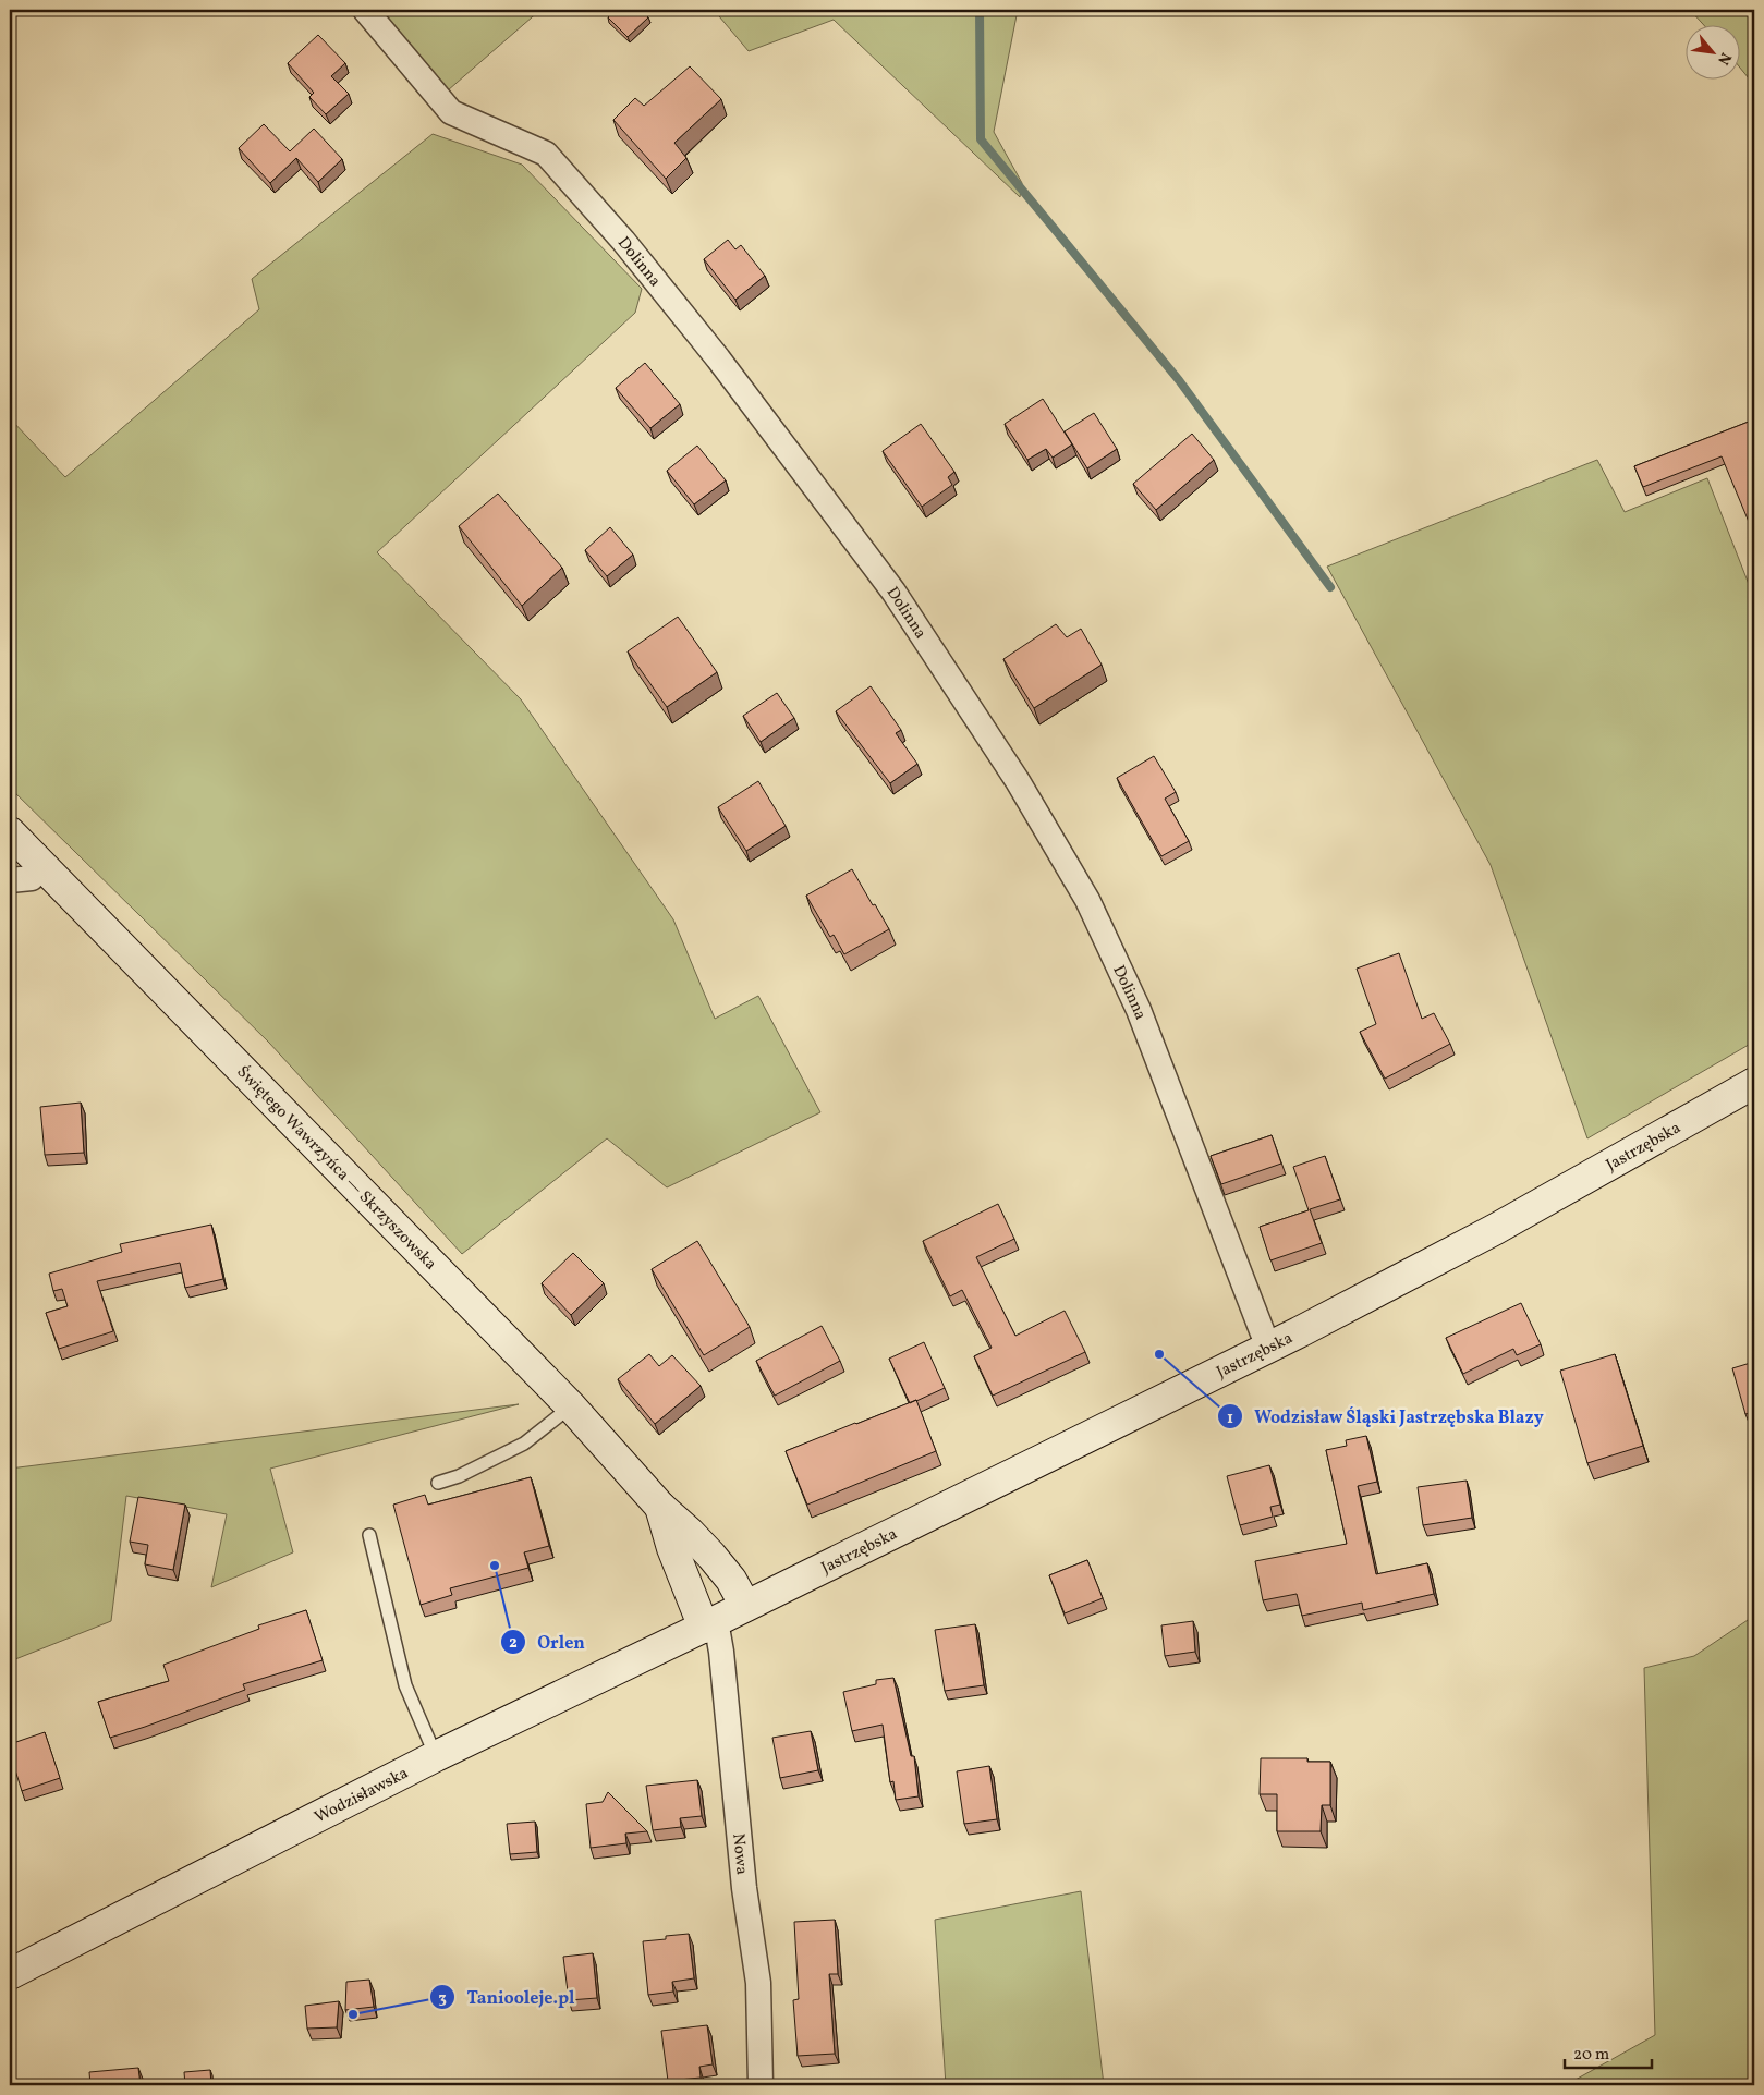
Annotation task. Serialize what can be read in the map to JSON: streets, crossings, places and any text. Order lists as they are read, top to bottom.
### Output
{
  "streets": {
    "main road": ["Jastrzębska", "Świętego Wawrzyńca — Skrzyszowska", "Wodzisławska"],
    "street": ["Dolinna", "Nowa"]
  },
  "crossings": [
    ["Dolinna", "Jastrzębska"],
    ["Jastrzębska", "Świętego Wawrzyńca — Skrzyszowska"],
    ["Jastrzębska", "Wodzisławska"],
    ["Jastrzębska", "Nowa"],
    ["Wodzisławska", "Nowa"]
  ],
  "places": ["Wodzisław Śląski Jastrzębska Blazy", "Orlen", "Taniooleje.pl"],
  "scale_bar": "20 m",
  "north": "bottom right"
}
